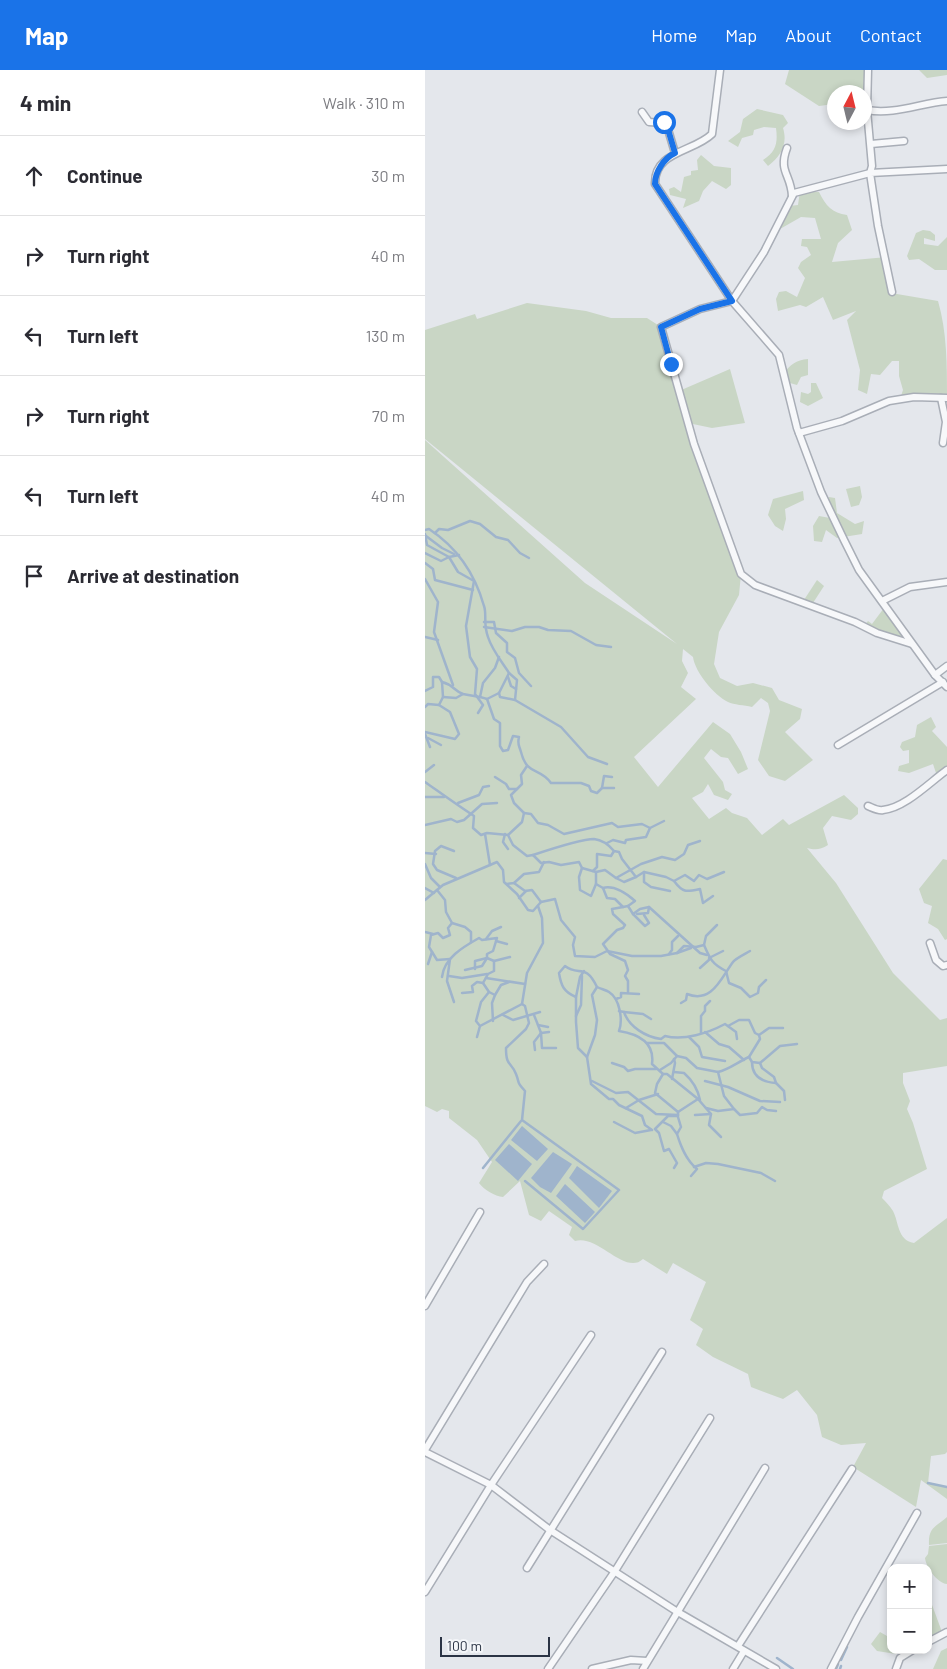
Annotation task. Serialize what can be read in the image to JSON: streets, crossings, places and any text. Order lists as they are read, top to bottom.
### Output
{
  "scale_bar": "100 m",
  "north": "top",
  "page": {
    "header": "Map",
    "nav": [
      "Home",
      "Map",
      "About",
      "Contact"
    ],
    "heading": ["4 min", "Walk · 310 m"],
    "list": [
      ["Continue", "30 m"],
      ["Turn right", "40 m"],
      ["Turn left", "130 m"],
      ["Turn right", "70 m"],
      ["Turn left", "40 m"],
      "Arrive at destination"
    ],
    "map_buttons": ["+", "−"],
    "scale": "100 m"
  }
}
